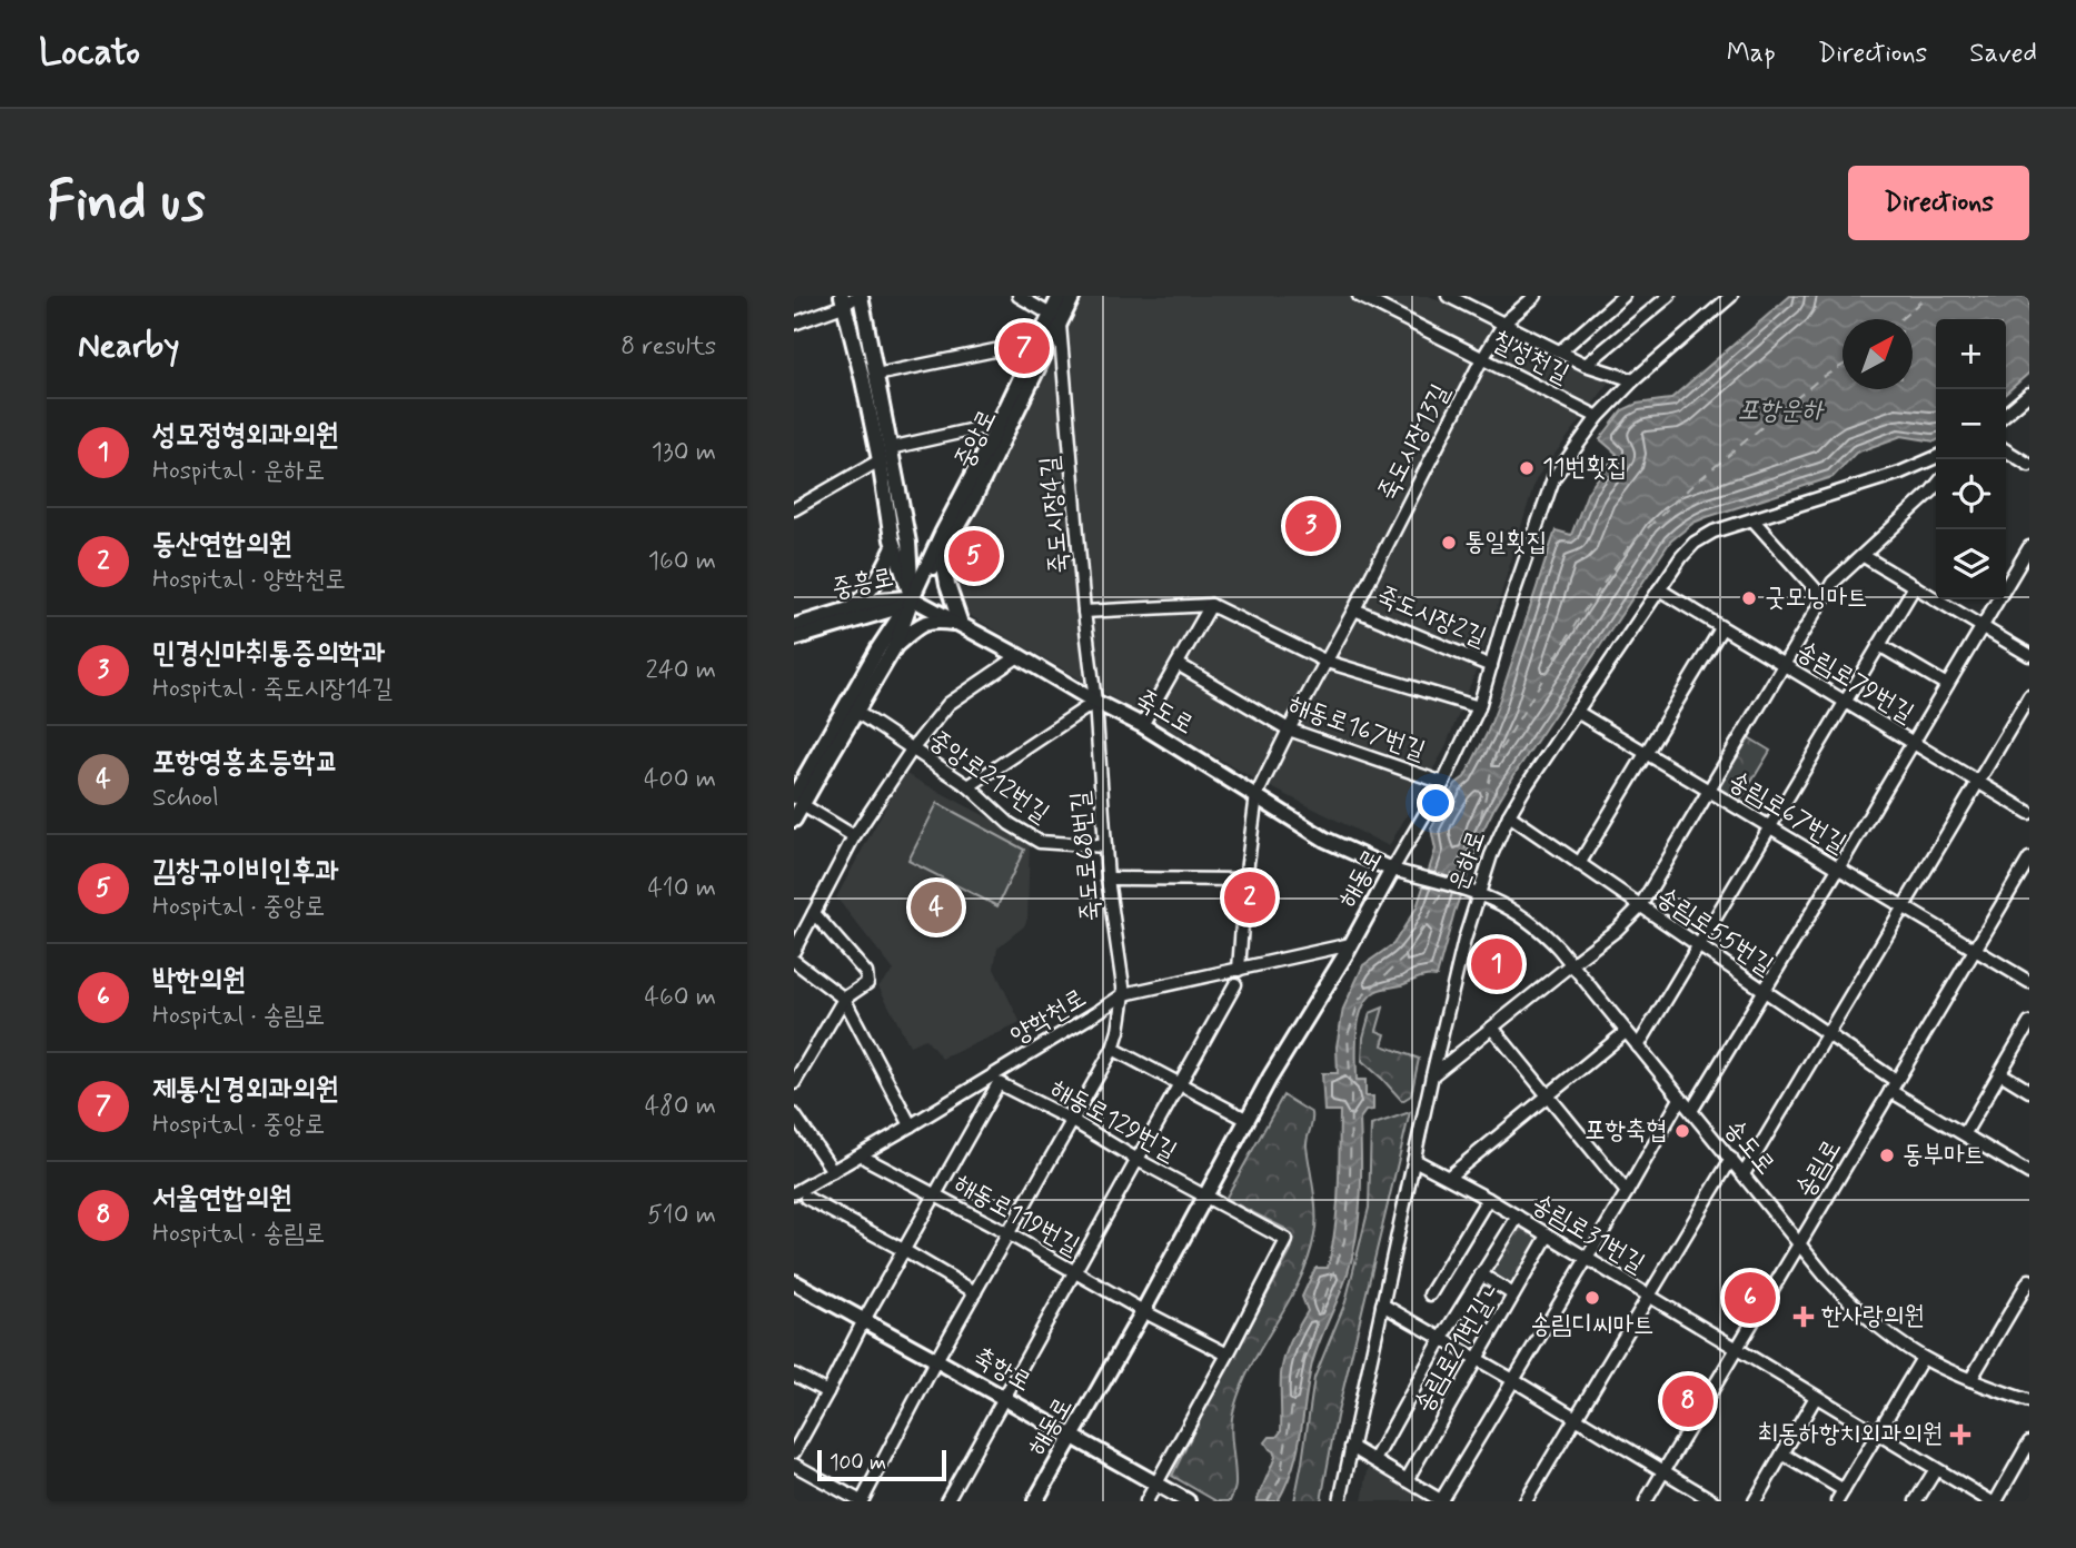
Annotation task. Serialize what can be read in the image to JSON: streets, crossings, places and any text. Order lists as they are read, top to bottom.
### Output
{
  "streets": {
    "main road": [
      "중앙로",
      "중흥로",
      "죽도로",
      "해동로",
      "축항로"
    ],
    "street": [
      "칠성천길",
      "죽도시장13길",
      "죽도시장4길",
      "죽도시장2길",
      "송림로79번길",
      "해동로167번길",
      "중앙로212번길",
      "송림로67번길",
      "죽도로68번길",
      "운하로",
      "송림로55번길",
      "양학천로",
      "해동로129번길",
      "송도로",
      "송림로",
      "해동로119번길",
      "송림로31번길",
      "송림로21번길ㄴ"
    ]
  },
  "crossings": [
    ["칠성천길", "죽도시장13길"],
    ["칠성천길", "해동로"],
    ["중앙로", "죽도시장4길"],
    ["중앙로", "중흥로"],
    ["중앙로", "죽도로"],
    ["중앙로", "중앙로212번길"],
    ["죽도시장13길", "죽도시장2길"],
    ["죽도시장13길", "죽도로"],
    ["죽도시장13길", "해동로167번길"],
    ["죽도시장13길", "양학천로"],
    ["죽도시장4길", "죽도로"],
    ["죽도시장4길", "죽도로68번길"],
    ["중흥로", "죽도로"],
    ["죽도시장2길", "해동로"],
    ["송림로79번길", "운하로"],
    ["죽도로", "죽도로68번길"],
    ["죽도로", "해동로"],
    ["죽도로", "송도로"],
    ["해동로167번길", "해동로"],
    ["중앙로212번길", "죽도로68번길"],
    ["송림로67번길", "운하로"],
    ["송림로67번길", "송림로"],
    ["죽도로68번길", "양학천로"],
    ["죽도로68번길", "해동로129번길"],
    ["죽도로68번길", "해동로119번길"],
    ["죽도로68번길", "축항로"],
    ["운하로", "송림로55번길"],
    ["운하로", "송도로"],
    ["운하로", "송림로31번길"],
    ["해동로", "양학천로"],
    ["해동로", "해동로129번길"],
    ["해동로", "송도로"],
    ["해동로", "해동로119번길"],
    ["해동로", "축항로"],
    ["송림로55번길", "송림로"],
    ["해동로129번길", "해동로119번길"],
    ["송도로", "송림로"],
    ["송림로", "송림로31번길"],
    ["송림로31번길", "송림로21번길ㄴ"]
  ],
  "water": ["포항운하"],
  "places": {
    "other": [
      "11번횟집",
      "통일횟집",
      "굿모닝마트",
      "포항축협",
      "동부마트",
      "송림디씨마트"
    ],
    "health": ["한사랑의원", "최동하항치외과의원"]
  },
  "scale_bar": "100 m",
  "north": "top right",
  "page": {
    "header": "Locato",
    "nav": ["Map", "Directions", "Saved"],
    "buttons": "Directions",
    "title": "Find us",
    "heading": ["Nearby", "8 results"],
    "pins": [
      "7",
      "3",
      "5",
      "2",
      "4",
      "1",
      "6",
      "8"
    ],
    "map_buttons": ["+", "−"],
    "list": [
      {
        "mark": "1",
        "name": "성모정형외과의원",
        "note": "Hospital · 운하로",
        "value": "130 m"
      },
      {
        "mark": "2",
        "name": "동산연합의원",
        "note": "Hospital · 양학천로",
        "value": "160 m"
      },
      {
        "mark": "3",
        "name": "민경신마취통증의학과",
        "note": "Hospital · 죽도시장14길",
        "value": "240 m"
      },
      {
        "mark": "4",
        "name": "포항영흥초등학교",
        "note": "School",
        "value": "400 m"
      },
      {
        "mark": "5",
        "name": "김창규이비인후과",
        "note": "Hospital · 중앙로",
        "value": "410 m"
      },
      {
        "mark": "6",
        "name": "박한의원",
        "note": "Hospital · 송림로",
        "value": "460 m"
      },
      {
        "mark": "7",
        "name": "제통신경외과의원",
        "note": "Hospital · 중앙로",
        "value": "480 m"
      },
      {
        "mark": "8",
        "name": "서울연합의원",
        "note": "Hospital · 송림로",
        "value": "510 m"
      }
    ],
    "scale": "100 m"
  }
}
